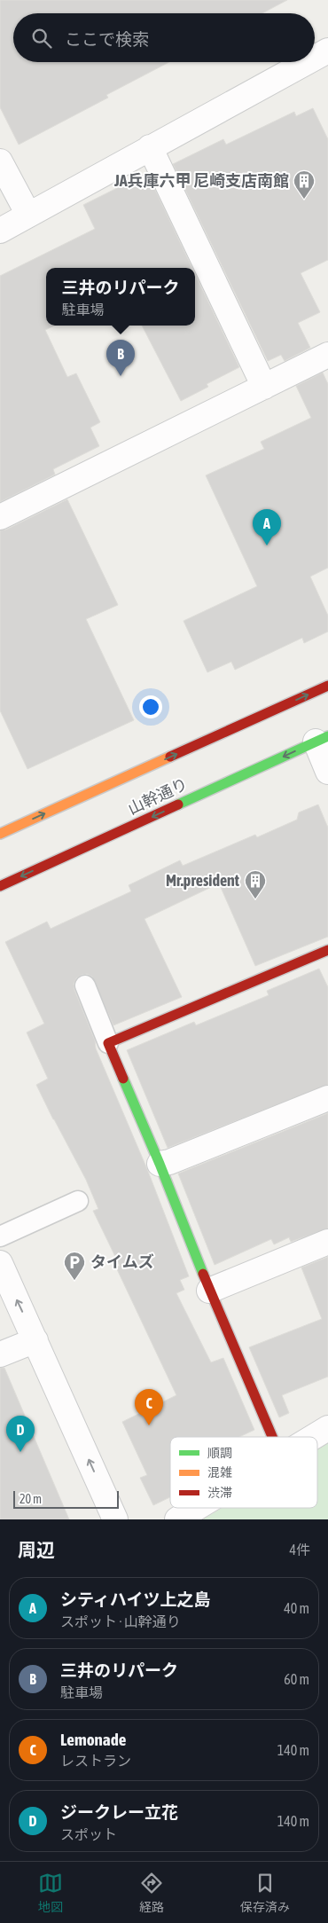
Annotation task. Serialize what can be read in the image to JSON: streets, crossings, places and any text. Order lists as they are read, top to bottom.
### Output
{
  "streets": {
    "street": ["山幹通り"]
  },
  "places": {
    "building": ["JA兵庫六甲 尼崎支店南館", "Mr.president"],
    "parking": ["タイムズ"]
  },
  "legend": ["順調", "混雑", "渋滞"],
  "scale_bar": "20 m",
  "page": {
    "search": "ここで検索",
    "popup": ["三井のリパーク", "駐車場"],
    "pins": [
      "B",
      "A",
      "C",
      "D"
    ],
    "scale": "20 m",
    "heading": ["周辺", "4件"],
    "list": [
      {
        "mark": "A",
        "name": "シティハイツ上之島",
        "note": "スポット · 山幹通り",
        "value": "40 m"
      },
      {
        "mark": "B",
        "name": "三井のリパーク",
        "note": "駐車場",
        "value": "60 m"
      },
      {
        "mark": "C",
        "name": "Lemonade",
        "note": "レストラン",
        "value": "140 m"
      },
      {
        "mark": "D",
        "name": "ジークレー立花",
        "note": "スポット",
        "value": "140 m"
      }
    ],
    "nav": ["地図", "経路", "保存済み"]
  }
}
